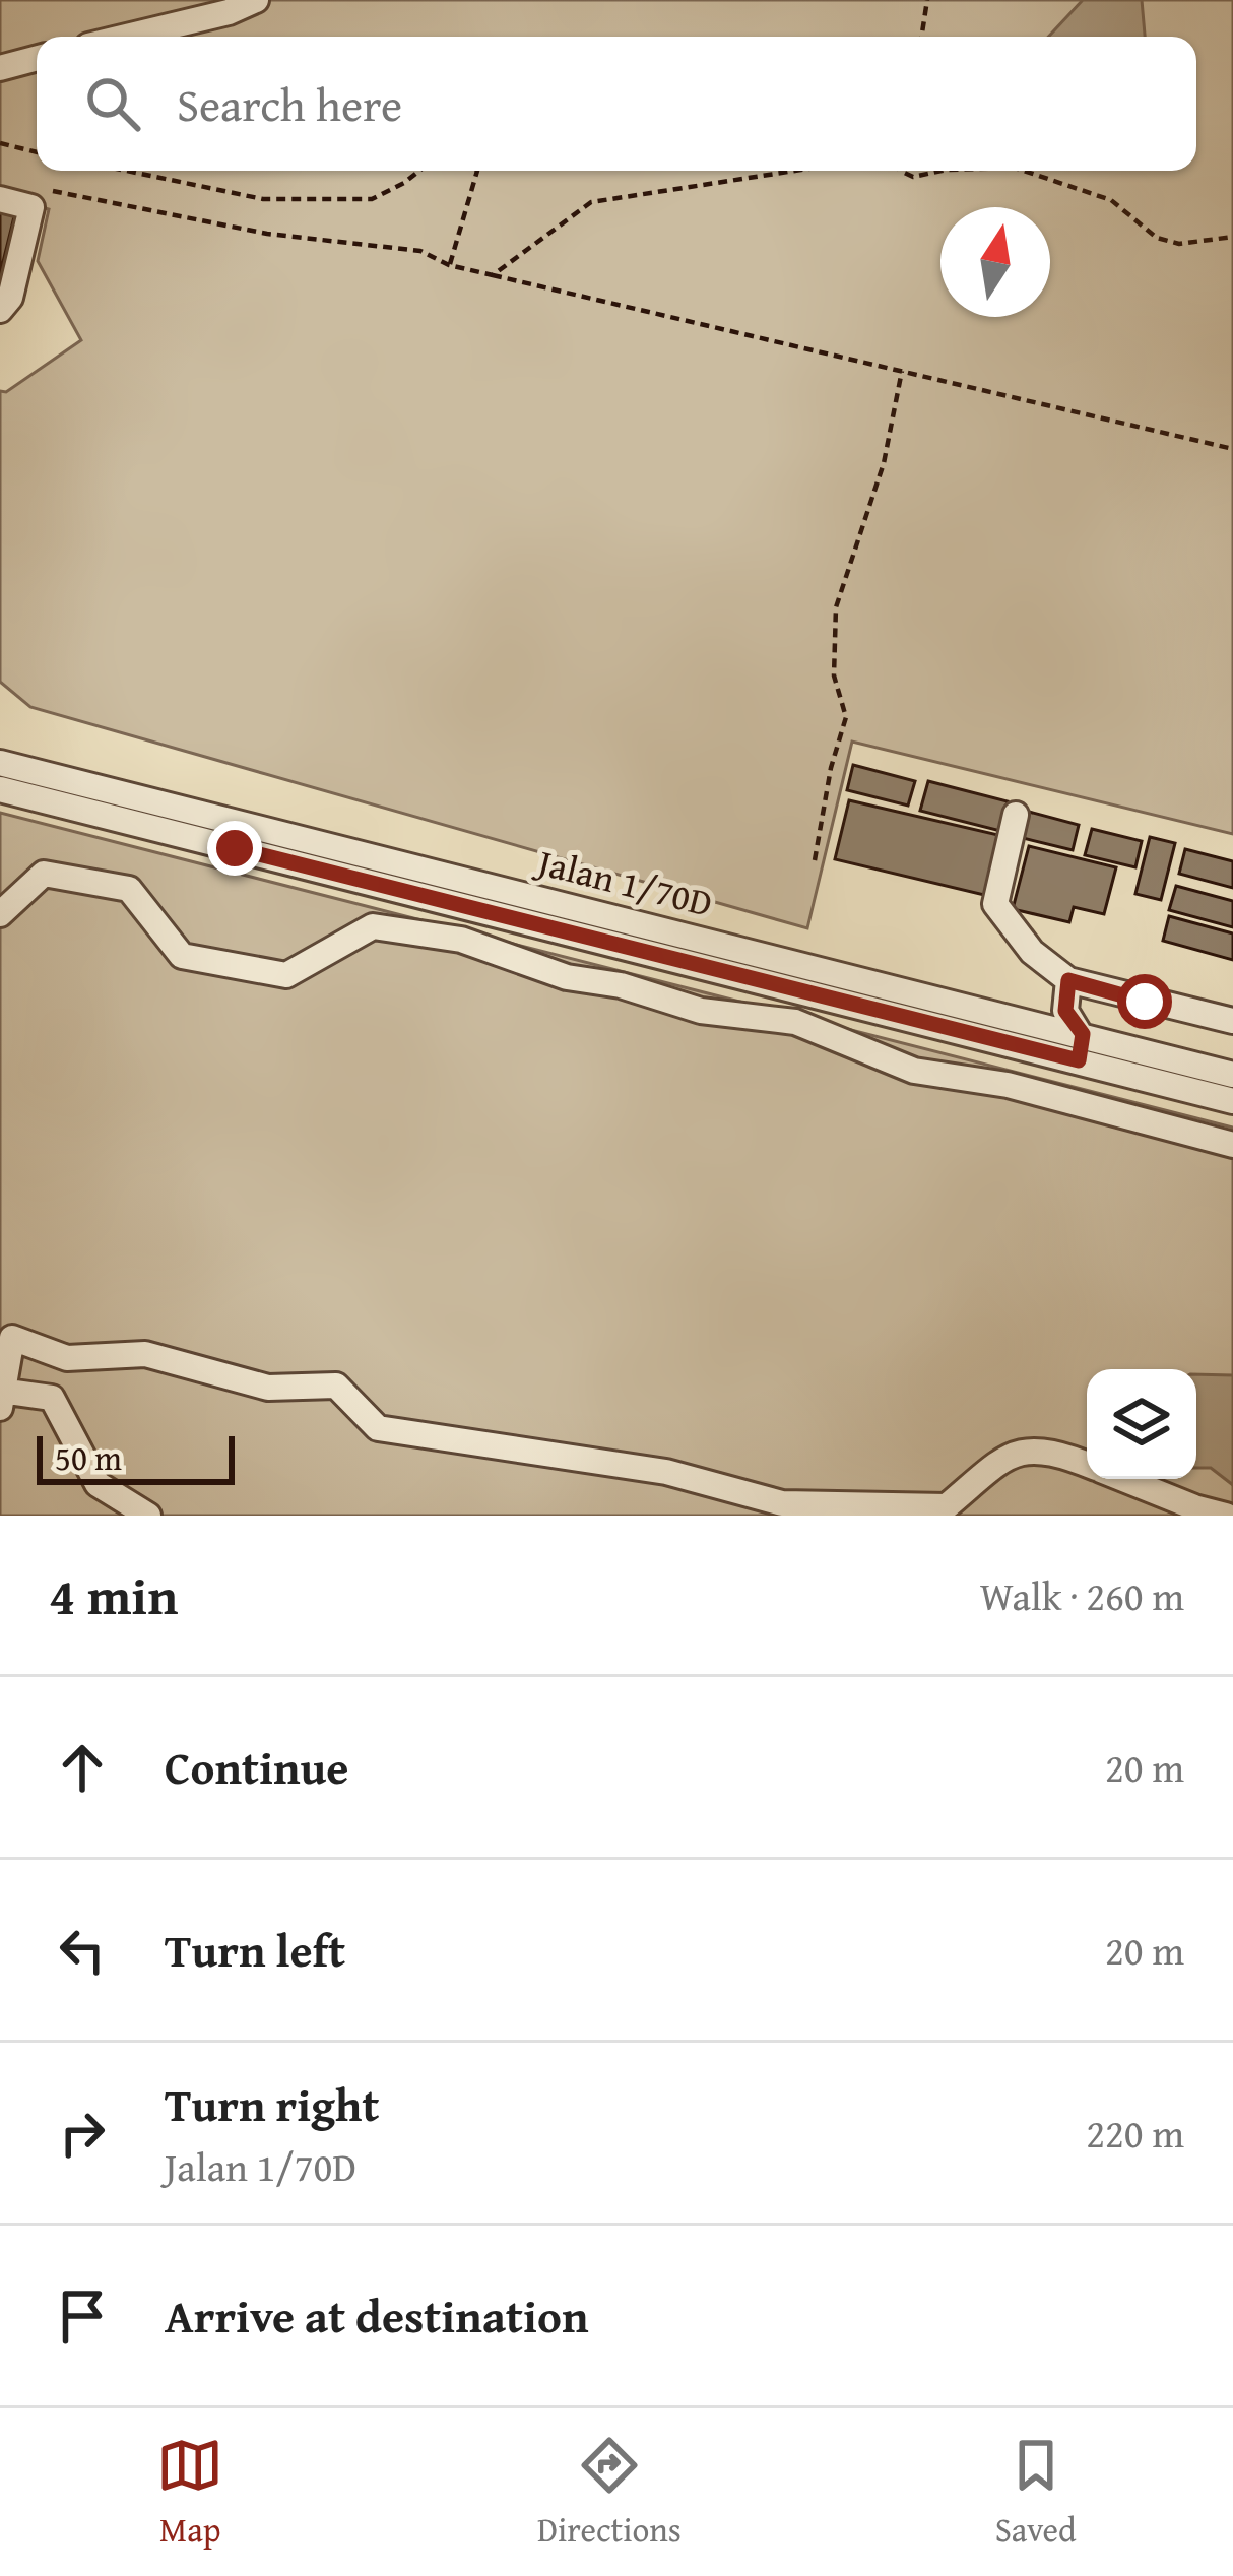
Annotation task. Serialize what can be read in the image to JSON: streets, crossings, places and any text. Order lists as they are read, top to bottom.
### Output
{
  "streets": {
    "street": ["Jalan 1/70D"]
  },
  "scale_bar": "50 m",
  "north": "top",
  "page": {
    "search": "Search here",
    "scale": "50 m",
    "heading": ["4 min", "Walk · 260 m"],
    "list": [
      ["Continue", "20 m"],
      ["Turn left", "20 m"],
      ["Turn right", "Jalan 1/70D", "220 m"],
      "Arrive at destination"
    ],
    "nav": ["Map", "Directions", "Saved"]
  }
}
